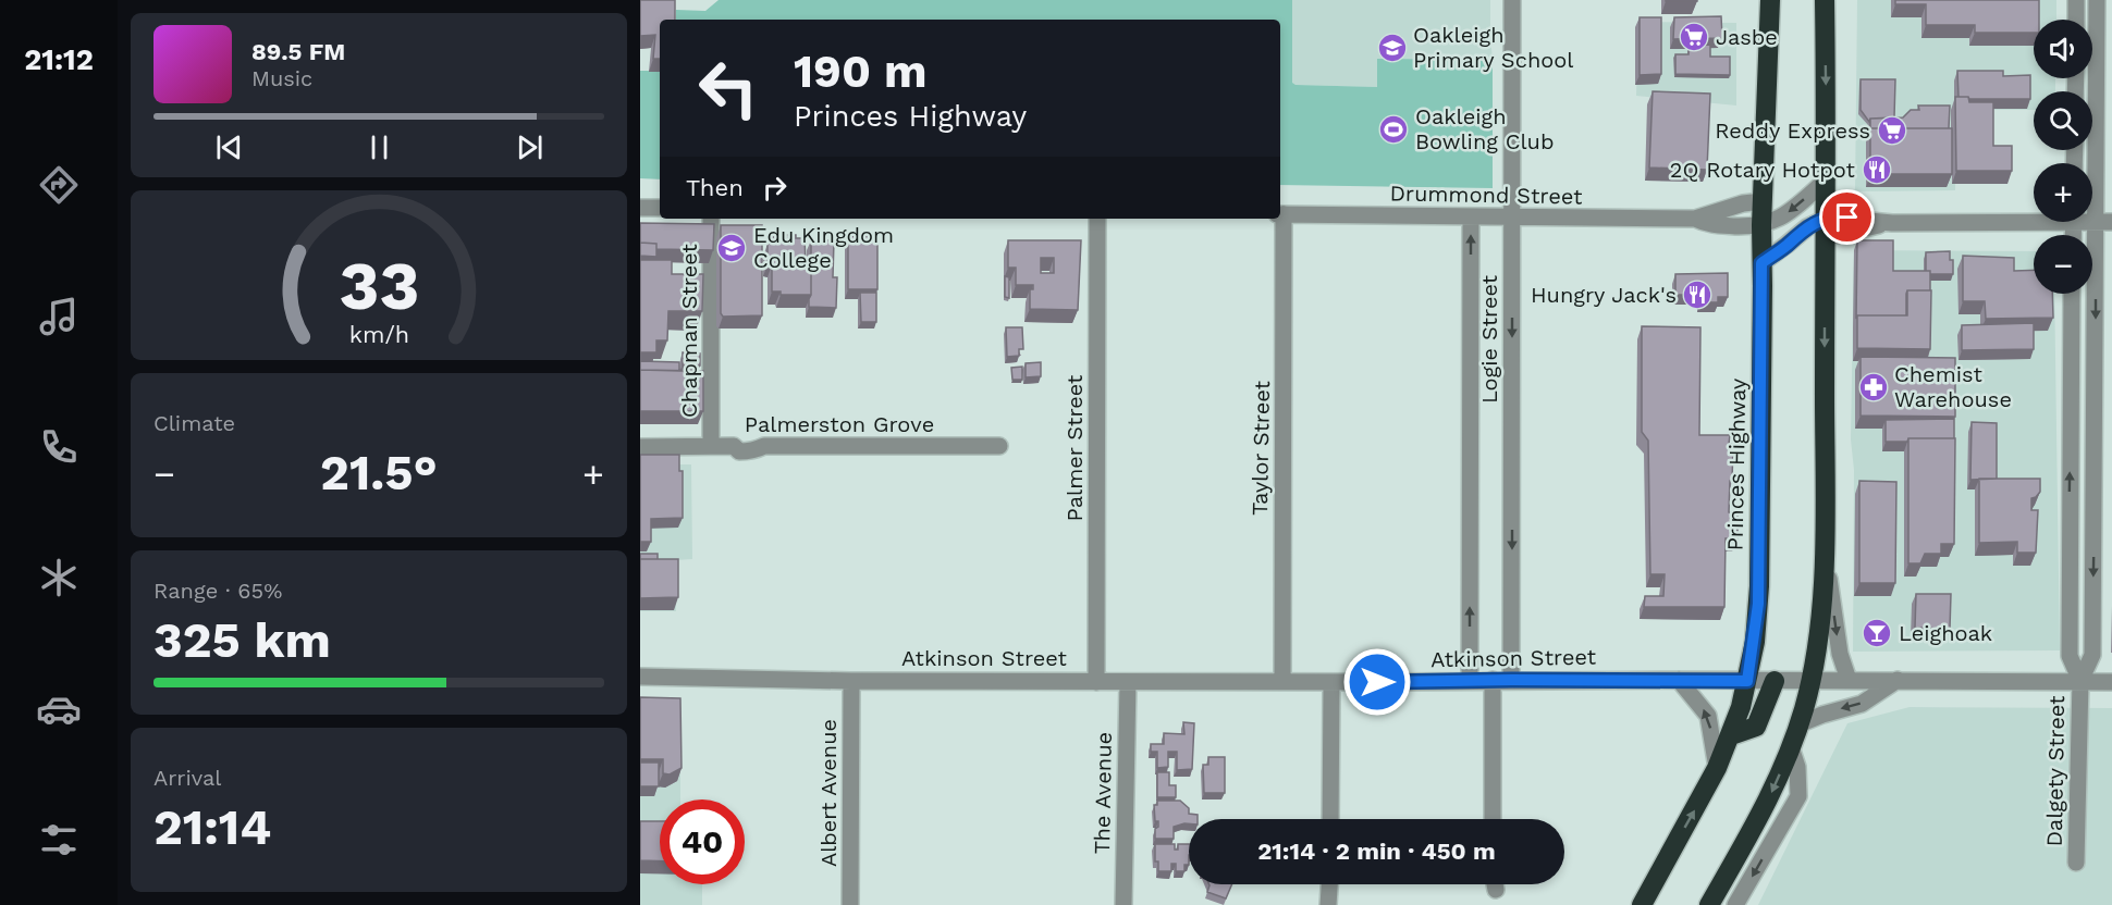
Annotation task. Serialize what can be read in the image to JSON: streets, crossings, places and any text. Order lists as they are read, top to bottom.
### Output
{
  "streets": {
    "highway": ["Princes Highway"],
    "street": [
      "Drummond Street",
      "Chapman Street",
      "Logie Street",
      "Palmerston Grove",
      "Palmer Street",
      "Taylor Street",
      "Atkinson Street",
      "Dalgety Street",
      "Albert Avenue",
      "The Avenue"
    ]
  },
  "crossings": [
    ["Drummond Street", "Logie Street"],
    ["Drummond Street", "Taylor Street"],
    ["Drummond Street", "Princes Highway"],
    ["Chapman Street", "Palmerston Grove"],
    ["Logie Street", "Atkinson Street"],
    ["Palmer Street", "Atkinson Street"],
    ["Taylor Street", "Atkinson Street"],
    ["Princes Highway", "Atkinson Street"],
    ["Atkinson Street", "Dalgety Street"],
    ["Atkinson Street", "Albert Avenue"],
    ["Atkinson Street", "The Avenue"]
  ],
  "places": {
    "supermarket": ["Jasbe", "Reddy Express"],
    "school or university": ["Oakleigh Primary School", "Edu Kingdom College"],
    "sports": ["Oakleigh Bowling Club"],
    "restaurant": ["2Q Rotary Hotpot", "Hungry Jack's"],
    "pharmacy": ["Chemist Warehouse"],
    "bar": ["Leighoak"]
  },
  "page": {
    "tabs": "21:12",
    "map_buttons": ["+", "−"],
    "turn": ["190 m", "Princes Highway"],
    "song": ["89.5 FM", "Music"],
    "then": "Then",
    "tile": [
      "Climate",
      ["Range · 65%", "325 km"],
      ["Arrival", "21:14"]
    ],
    "heat": ["−", "21.5°", "+"],
    "limit": "40",
    "trip": "21:14 · 2 min · 450 m",
    "gauge": ["33", "km/h"]
  }
}
